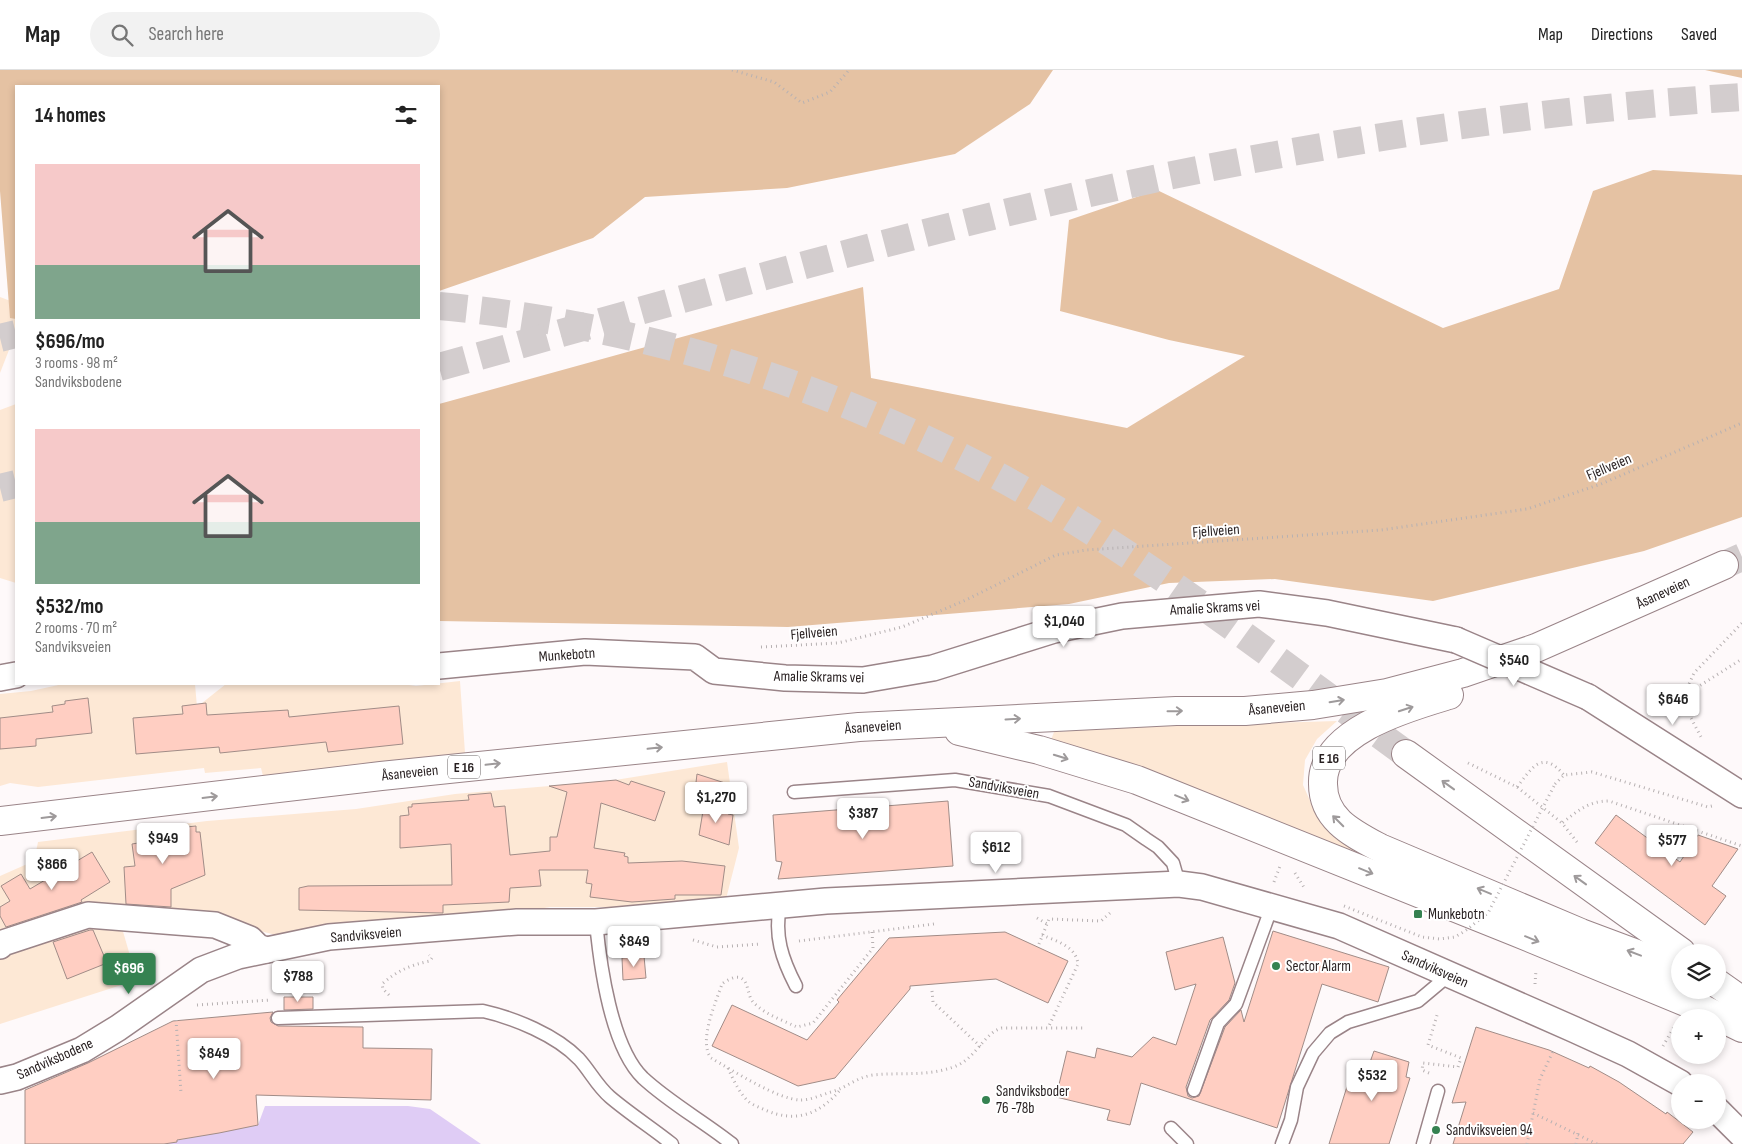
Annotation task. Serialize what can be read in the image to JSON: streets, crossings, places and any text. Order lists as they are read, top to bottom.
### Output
{
  "streets": {
    "main road": ["Åsaneveien", "E 16"],
    "street": [
      "Amalie Skrams vei",
      "Munkebotn",
      "Sandviksveien",
      "Sandviksbodene"
    ],
    "path": ["Fjellveien"]
  },
  "crossings": [
    ["Åsaneveien", "E 16"],
    ["Amalie Skrams vei", "Munkebotn"],
    ["Sandviksveien", "Sandviksbodene"]
  ],
  "one_way": ["Åsaneveien"],
  "places": {
    "transit": ["Munkebotn"],
    "other": ["Sector Alarm", "Sandviksboder 76 -78b", "Sandviksveien 94"]
  },
  "page": {
    "header": "Map",
    "search": "Search here",
    "nav": ["Map", "Directions", "Saved"],
    "heading": "14 homes",
    "list": [
      {
        "name": "$696/mo",
        "note": "3 rooms · 98 m² · Sandviksbodene"
      },
      {
        "name": "$532/mo",
        "note": "2 rooms · 70 m² · Sandviksveien"
      }
    ],
    "price": [
      "$1,040",
      "$540",
      "$646",
      "$1,270",
      "$387",
      "$949",
      "$577",
      "$612",
      "$866",
      "$849",
      "$696",
      "$788",
      "$849",
      "$532"
    ],
    "map_buttons": ["+", "−"]
  }
}
